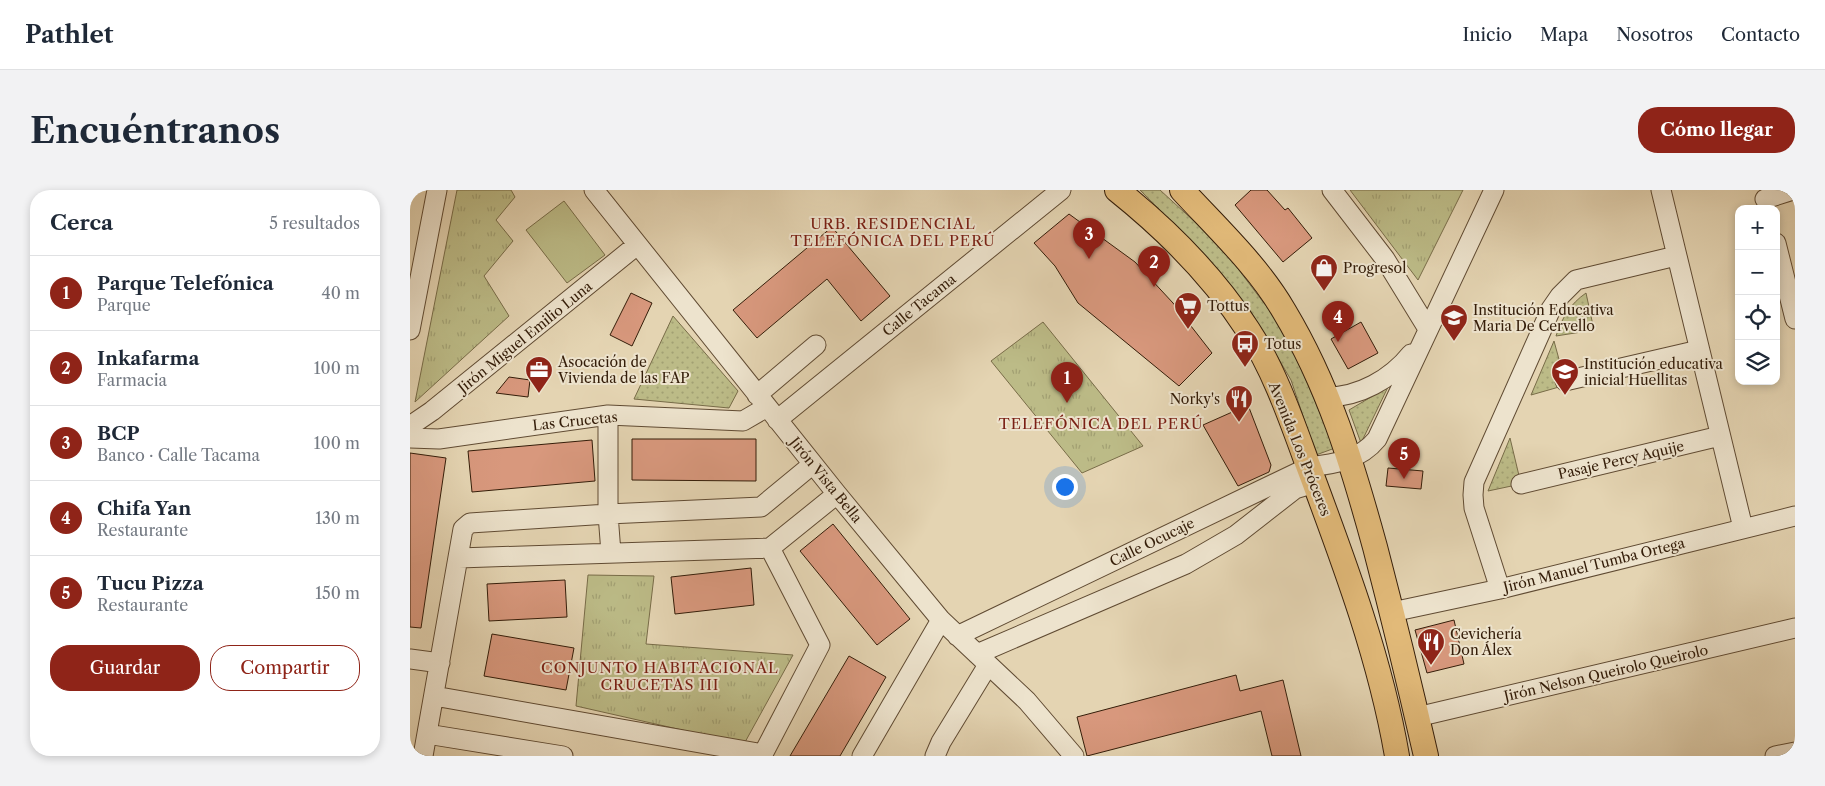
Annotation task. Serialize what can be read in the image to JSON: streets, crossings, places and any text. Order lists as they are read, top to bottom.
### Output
{
  "streets": {
    "main road": ["Avenida Los Próceres"],
    "street": [
      "Calle Tacama",
      "Jirón Miguel Emilio Luna",
      "Las Crucetas",
      "Pasaje Percy Aquije",
      "Jirón Vista Bella",
      "Calle Ocucaje",
      "Jirón Manuel Tumba Ortega",
      "Jirón Nelson Queirolo Queirolo"
    ]
  },
  "crossings": [
    ["Calle Tacama", "Las Crucetas"],
    ["Calle Tacama", "Jirón Vista Bella"],
    ["Jirón Miguel Emilio Luna", "Jirón Vista Bella"],
    ["Las Crucetas", "Jirón Vista Bella"],
    ["Avenida Los Próceres", "Calle Ocucaje"],
    ["Jirón Vista Bella", "Calle Ocucaje"]
  ],
  "districts": ["URB. RESIDENCIAL TELEFÓNICA DEL PERÚ", "TELEFÓNICA DEL PERÚ", "CONJUNTO HABITACIONAL CRUCETAS III"],
  "places": {
    "shop": ["Progresol"],
    "supermarket": ["Tottus"],
    "school or university": ["Institución Educativa Maria De Cervello", "Institución educativa inicial Huellitas"],
    "bus stop": ["Totus"],
    "office": ["Asocación de Vivienda de las FAP"],
    "restaurant": ["Norky's", "Cevichería Don Álex"]
  },
  "page": {
    "header": "Pathlet",
    "nav": [
      "Inicio",
      "Mapa",
      "Nosotros",
      "Contacto"
    ],
    "buttons": [
      "Cómo llegar",
      ["Guardar", "Compartir"]
    ],
    "title": "Encuéntranos",
    "heading": ["Cerca", "5 resultados"],
    "map_buttons": ["+", "−"],
    "pins": [
      "3",
      "2",
      "4",
      "1",
      "5"
    ],
    "list": [
      {
        "mark": "1",
        "name": "Parque Telefónica",
        "note": "Parque",
        "value": "40 m"
      },
      {
        "mark": "2",
        "name": "Inkafarma",
        "note": "Farmacia",
        "value": "100 m"
      },
      {
        "mark": "3",
        "name": "BCP",
        "note": "Banco · Calle Tacama",
        "value": "100 m"
      },
      {
        "mark": "4",
        "name": "Chifa Yan",
        "note": "Restaurante",
        "value": "130 m"
      },
      {
        "mark": "5",
        "name": "Tucu Pizza",
        "note": "Restaurante",
        "value": "150 m"
      }
    ]
  }
}
